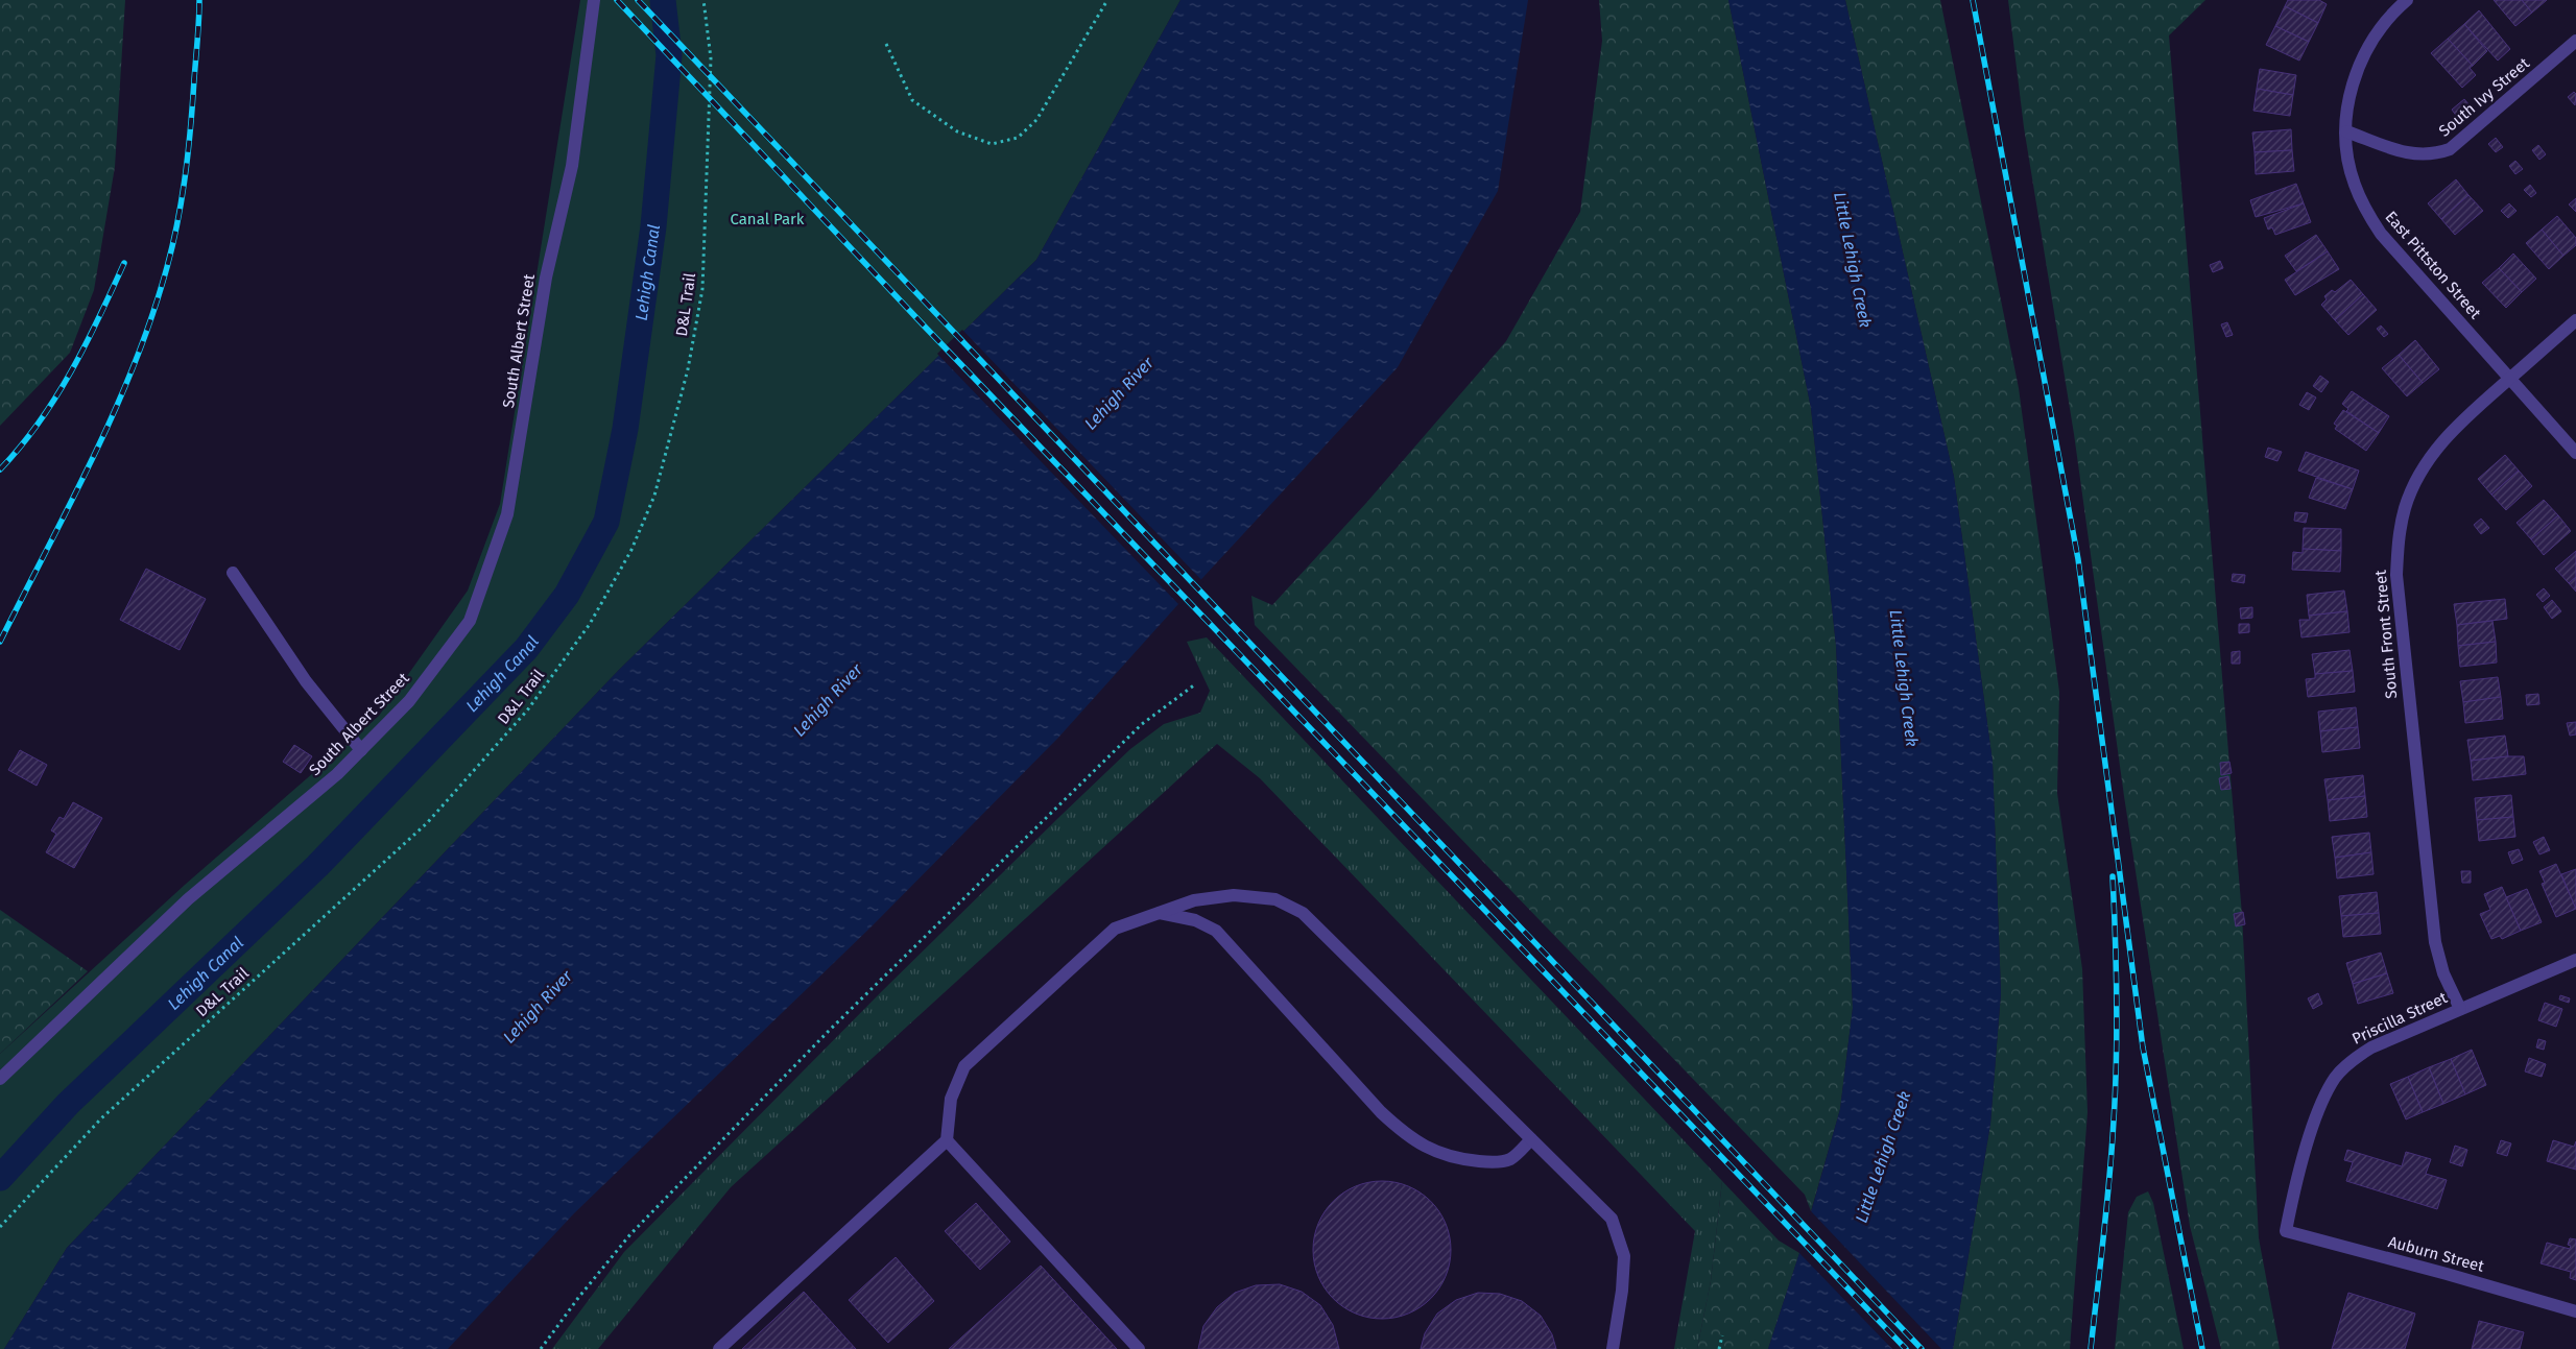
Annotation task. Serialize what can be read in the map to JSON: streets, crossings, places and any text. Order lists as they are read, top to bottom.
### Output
{
  "streets": {
    "street": [
      "South Ivy Street",
      "East Pittston Street",
      "South Albert Street",
      "South Front Street",
      "Priscilla Street",
      "Auburn Street"
    ],
    "path": ["D&L Trail"]
  },
  "crossings": [
    ["South Ivy Street", "East Pittston Street"],
    ["East Pittston Street", "South Front Street"],
    ["South Front Street", "Priscilla Street"],
    ["Priscilla Street", "Auburn Street"]
  ],
  "water": ["Little Lehigh Creek", "Lehigh Canal", "Lehigh River"],
  "parks": ["Canal Park"]
}
